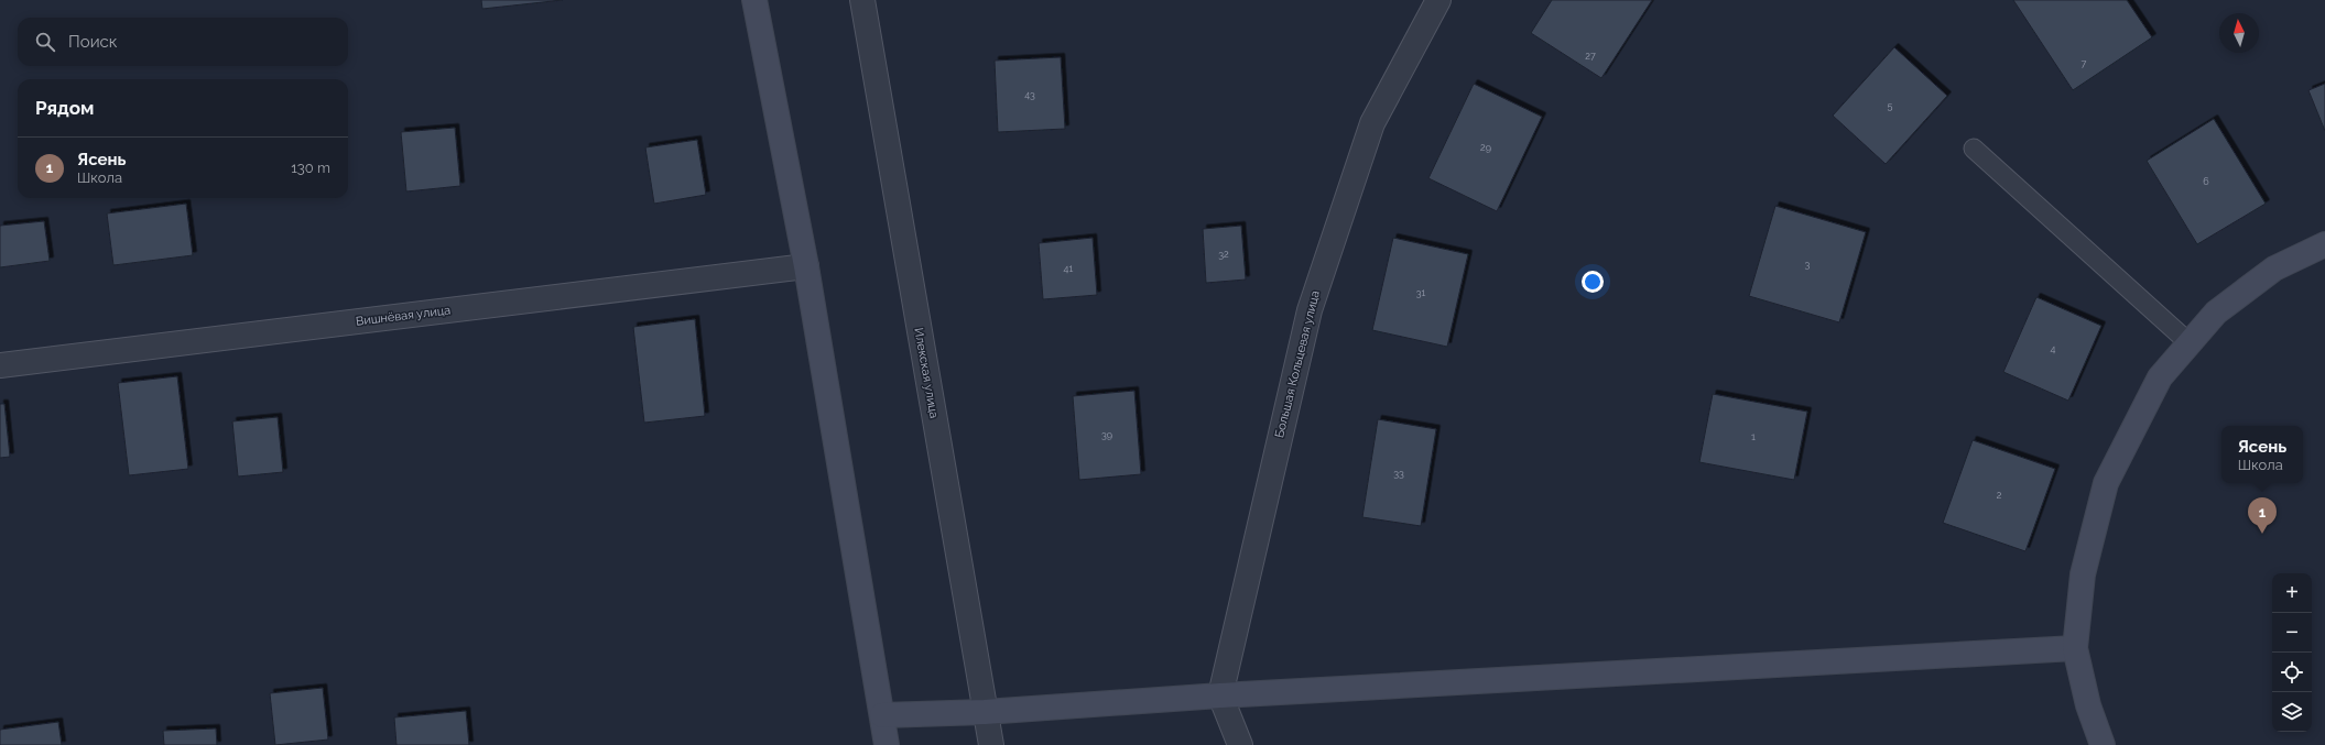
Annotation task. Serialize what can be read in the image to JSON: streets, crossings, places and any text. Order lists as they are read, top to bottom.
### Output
{
  "streets": {
    "street": ["Вишнёвая улица", "Большая Кольцевая улица", "Илекская улица"]
  },
  "house_numbers": [
    "27",
    "7",
    "43",
    "5",
    "29",
    "6",
    "32",
    "3",
    "41",
    "31",
    "4",
    "39",
    "1",
    "33",
    "2"
  ],
  "north": "top",
  "page": {
    "search": "Поиск",
    "heading": "Рядом",
    "list": [
      {
        "mark": "1",
        "name": "Ясень",
        "note": "Школа",
        "value": "130 m"
      }
    ],
    "popup": ["Ясень", "Школа"],
    "pins": "1",
    "map_buttons": ["+", "−"]
  }
}
